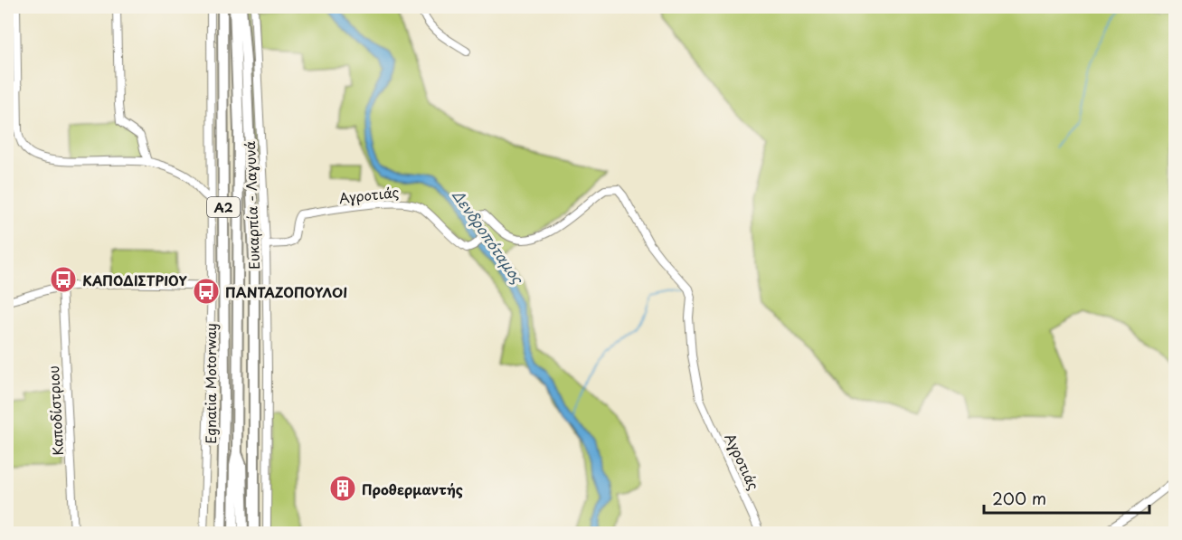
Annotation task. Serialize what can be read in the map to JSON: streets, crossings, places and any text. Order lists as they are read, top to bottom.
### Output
{
  "streets": {
    "highway": ["Α2", "Egnatia Motorway"],
    "street": ["Αγροτιάς", "Ευκαρπία - Λαγυνά", "Καποδίστριου"]
  },
  "crossings": [
    ["Αγροτιάς", "Ευκαρπία - Λαγυνά"],
    ["Α2", "Egnatia Motorway"]
  ],
  "water": ["Δενδροπόταμος"],
  "places": {
    "bus stop": ["ΚΑΠΟΔΙΣΤΡΙΟΥ", "ΠΑΝΤΑΖΟΠΟΥΛΟΙ"],
    "building": ["Προθερμαντής"]
  },
  "scale_bar": "200 m"
}
